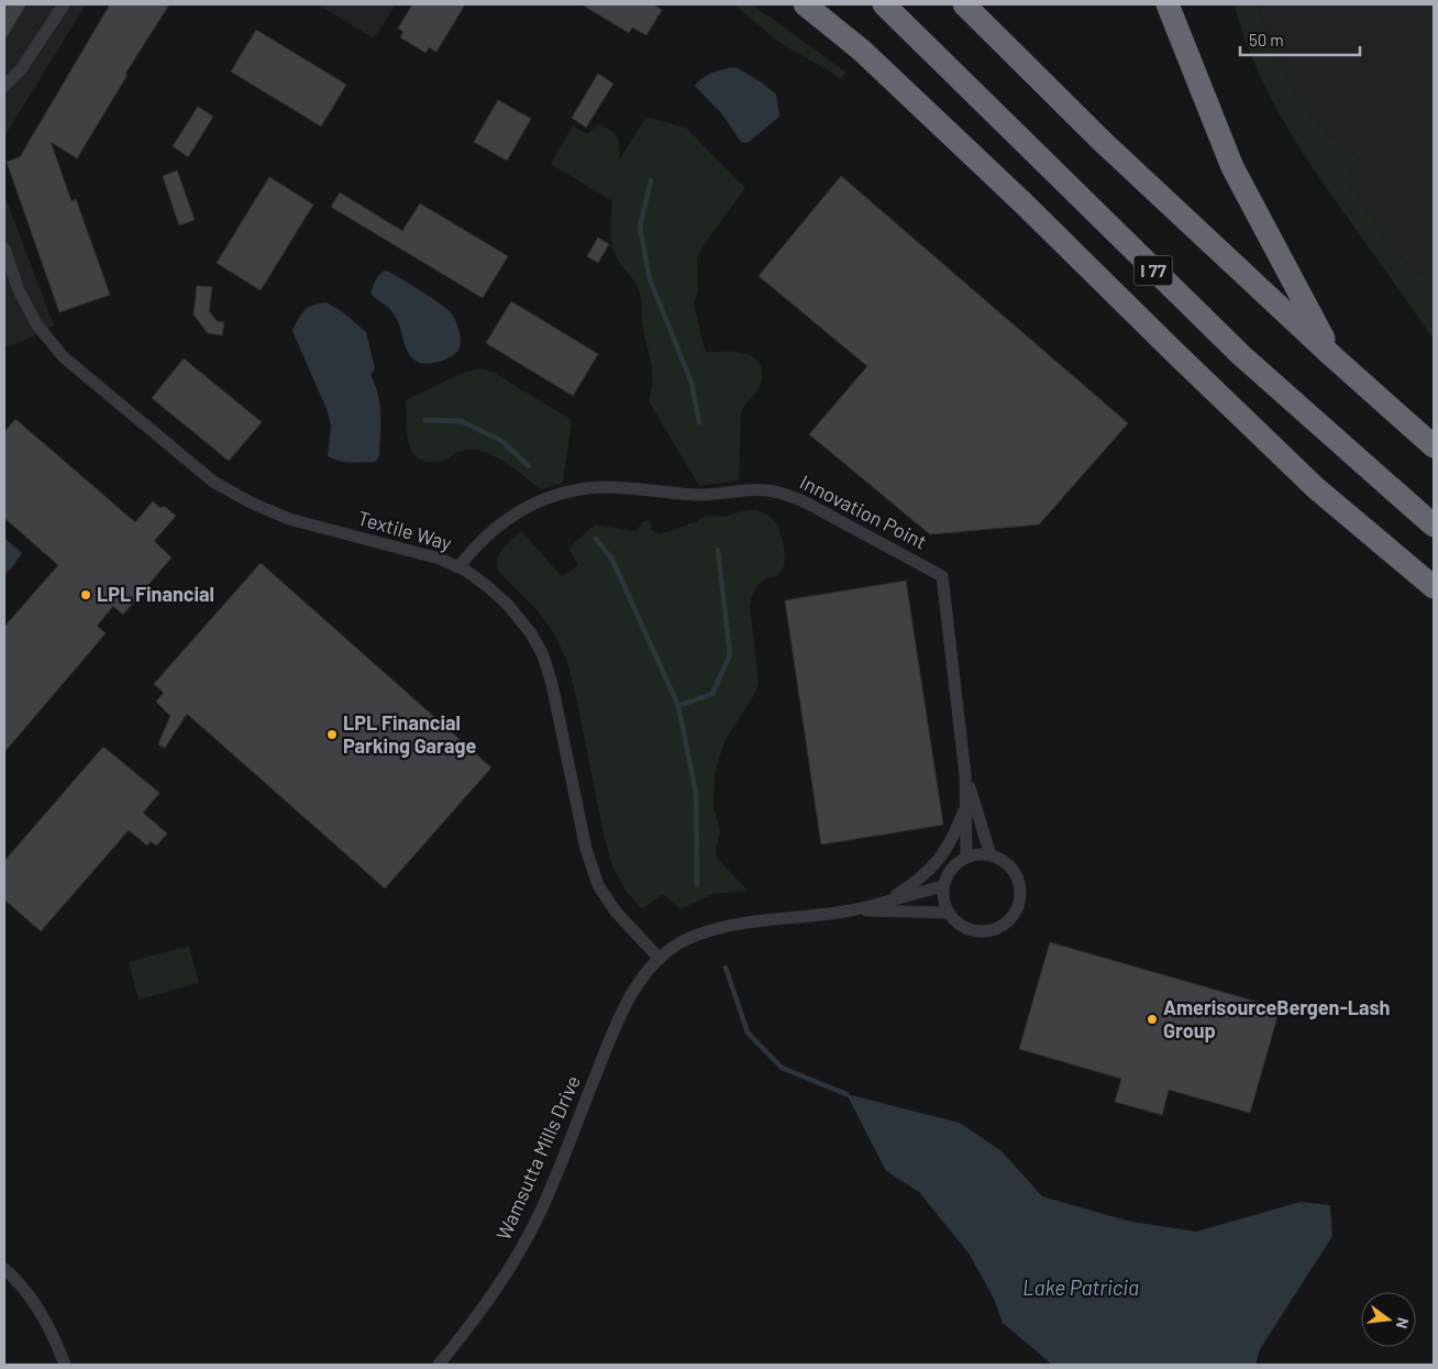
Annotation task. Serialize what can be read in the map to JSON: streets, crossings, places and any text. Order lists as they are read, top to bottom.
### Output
{
  "streets": {
    "highway": ["I 77"],
    "street": ["Innovation Point", "Textile Way", "Wamsutta Mills Drive"]
  },
  "crossings": [
    ["Innovation Point", "Textile Way"],
    ["Textile Way", "Wamsutta Mills Drive"]
  ],
  "water": ["Lake Patricia"],
  "places": ["LPL Financial", "LPL Financial Parking Garage", "AmerisourceBergen-Lash Group"],
  "scale_bar": "50 m",
  "north": "right"
}
